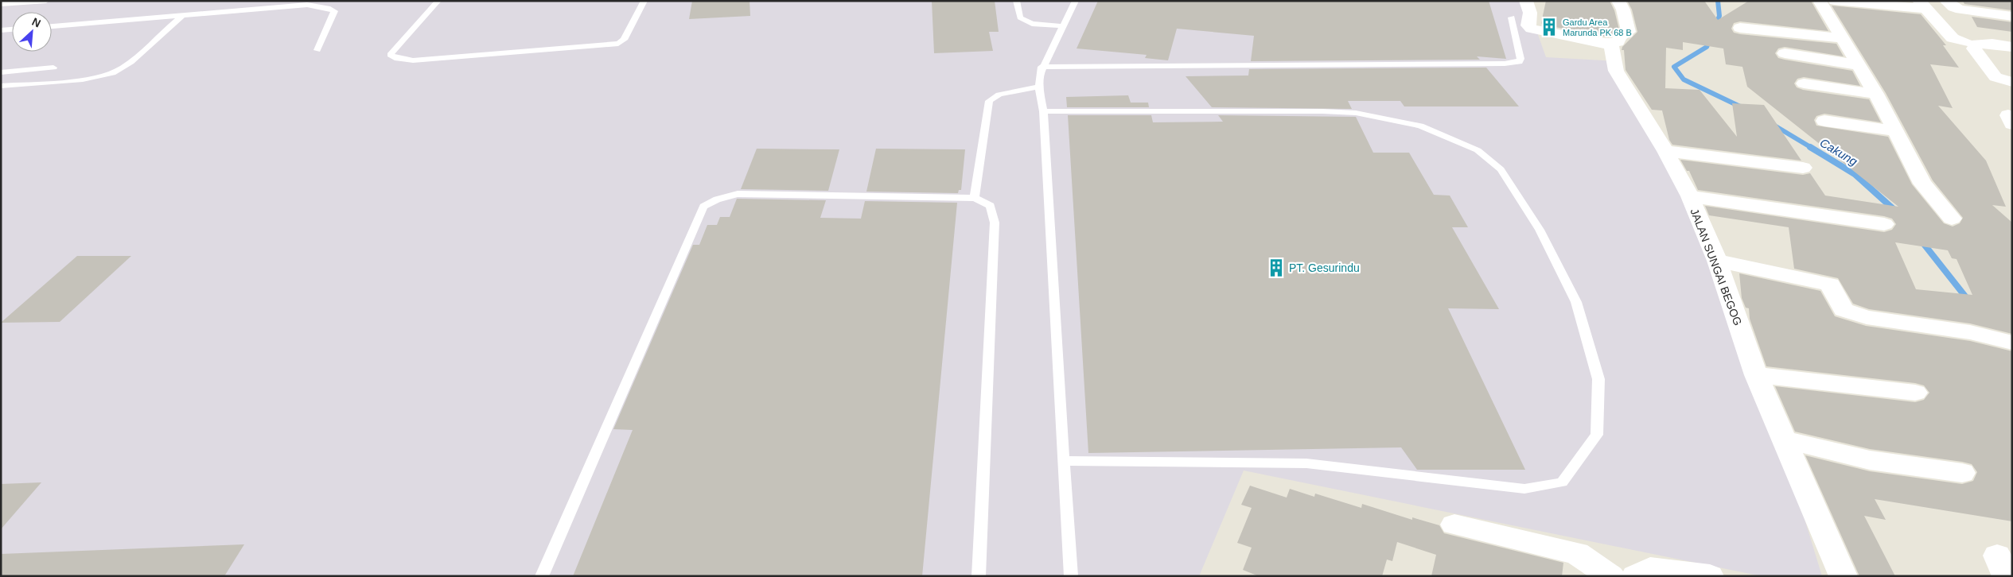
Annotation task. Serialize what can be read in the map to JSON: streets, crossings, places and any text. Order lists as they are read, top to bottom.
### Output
{
  "streets": {
    "street": ["JALAN SUNGAI BEGOG"]
  },
  "water": ["Cakung"],
  "places": {
    "building": ["Gardu Area Marunda PK 68 B", "PT. Gesurindu"]
  },
  "north": "top right"
}
